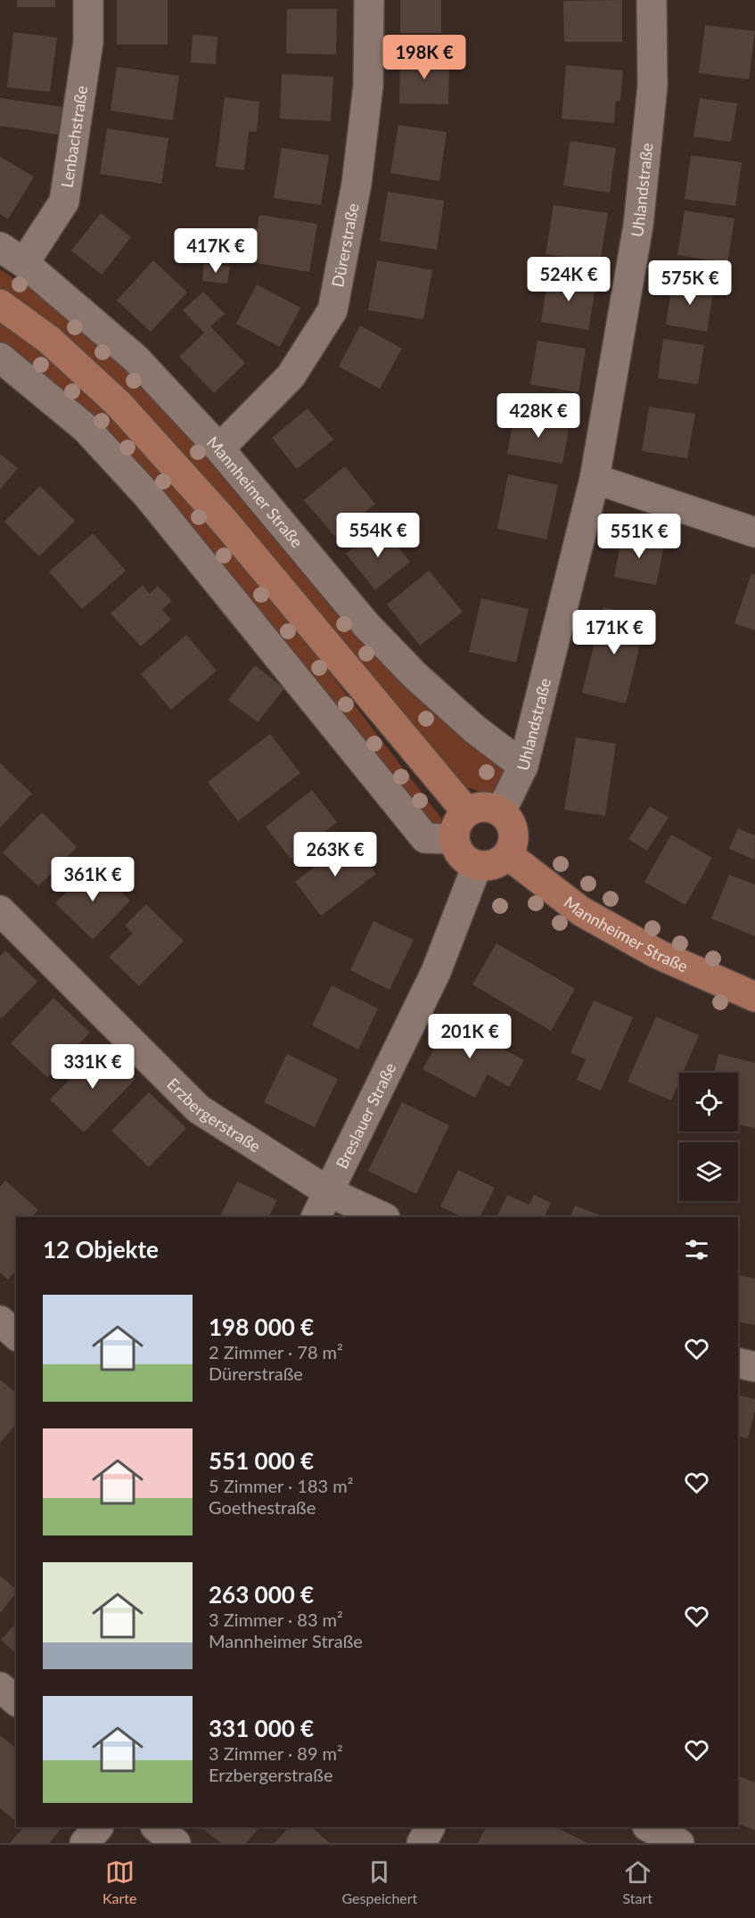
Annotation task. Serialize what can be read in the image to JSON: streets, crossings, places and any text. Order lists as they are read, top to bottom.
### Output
{
  "streets": {
    "main road": ["Mannheimer Straße"],
    "street": [
      "Lenbachstraße",
      "Uhlandstraße",
      "Dürerstraße",
      "Erzbergerstraße",
      "Breslauer Straße"
    ]
  },
  "crossings": [
    ["Lenbachstraße", "Mannheimer Straße"],
    ["Uhlandstraße", "Mannheimer Straße"],
    ["Uhlandstraße", "Breslauer Straße"],
    ["Dürerstraße", "Mannheimer Straße"],
    ["Mannheimer Straße", "Breslauer Straße"],
    ["Erzbergerstraße", "Breslauer Straße"]
  ],
  "page": {
    "price": [
      "198K €",
      "417K €",
      "524K €",
      "575K €",
      "428K €",
      "554K €",
      "551K €",
      "171K €",
      "263K €",
      "361K €",
      "201K €",
      "331K €"
    ],
    "heading": "12 Objekte",
    "list": [
      {
        "name": "198 000 €",
        "note": "2 Zimmer · 78 m² · Dürerstraße"
      },
      {
        "name": "551 000 €",
        "note": "5 Zimmer · 183 m² · Goethestraße"
      },
      {
        "name": "263 000 €",
        "note": "3 Zimmer · 83 m² · Mannheimer Straße"
      },
      {
        "name": "331 000 €",
        "note": "3 Zimmer · 89 m² · Erzbergerstraße"
      }
    ],
    "tabs": ["Karte", "Gespeichert", "Start"]
  }
}
